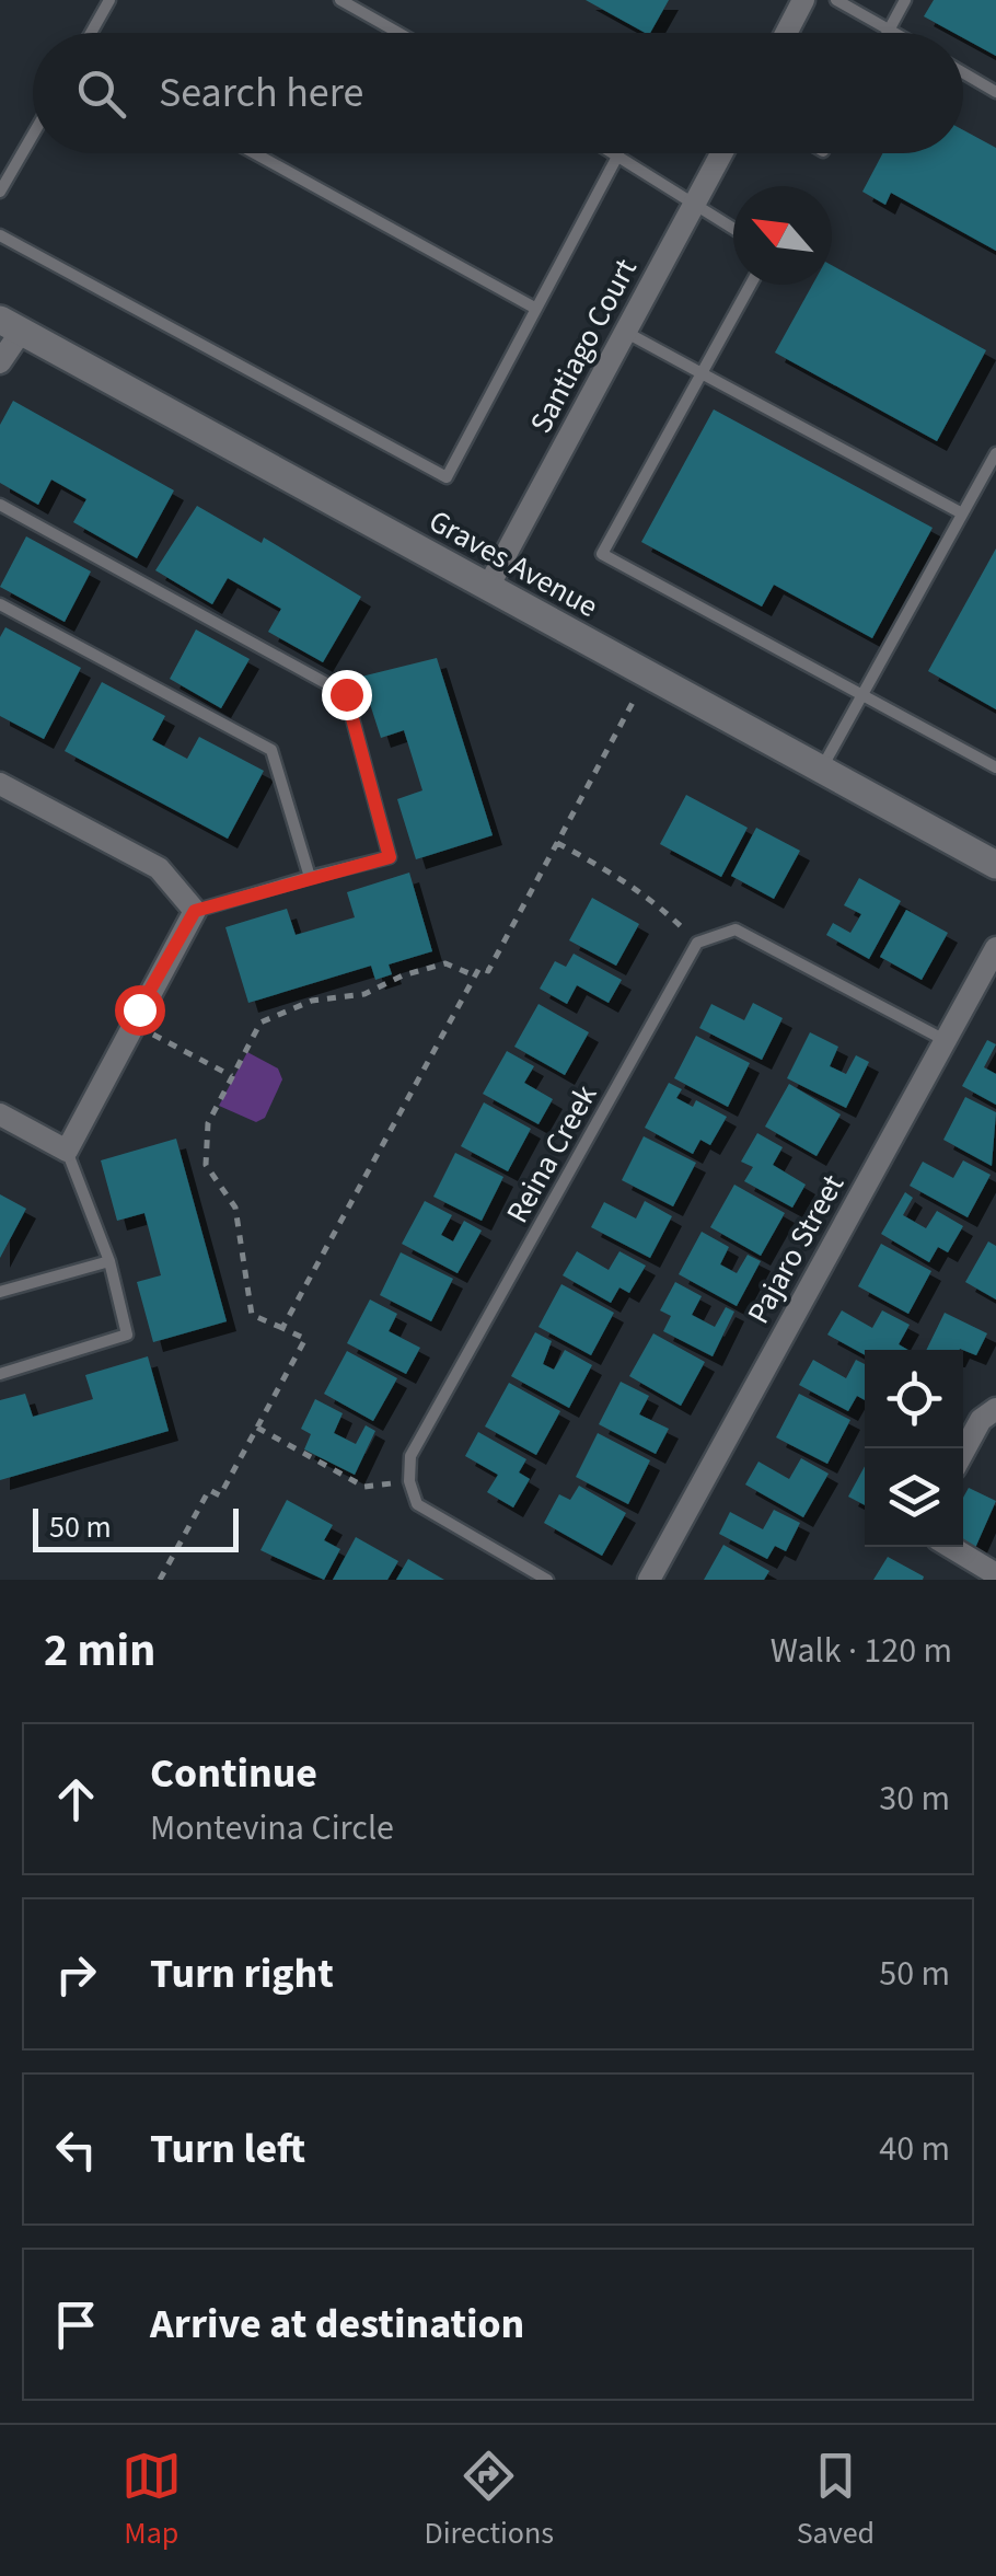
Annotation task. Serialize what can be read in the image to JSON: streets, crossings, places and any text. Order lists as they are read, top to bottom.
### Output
{
  "streets": {
    "street": ["Santiago Court", "Graves Avenue", "Pajaro Street"],
    "lane": ["Reina Creek"]
  },
  "crossings": [
    ["Santiago Court", "Graves Avenue"]
  ],
  "scale_bar": "50 m",
  "north": "top left",
  "page": {
    "search": "Search here",
    "scale": "50 m",
    "heading": ["2 min", "Walk · 120 m"],
    "list": [
      ["Continue", "Montevina Circle", "30 m"],
      ["Turn right", "50 m"],
      ["Turn left", "40 m"],
      "Arrive at destination"
    ],
    "nav": ["Map", "Directions", "Saved"]
  }
}
